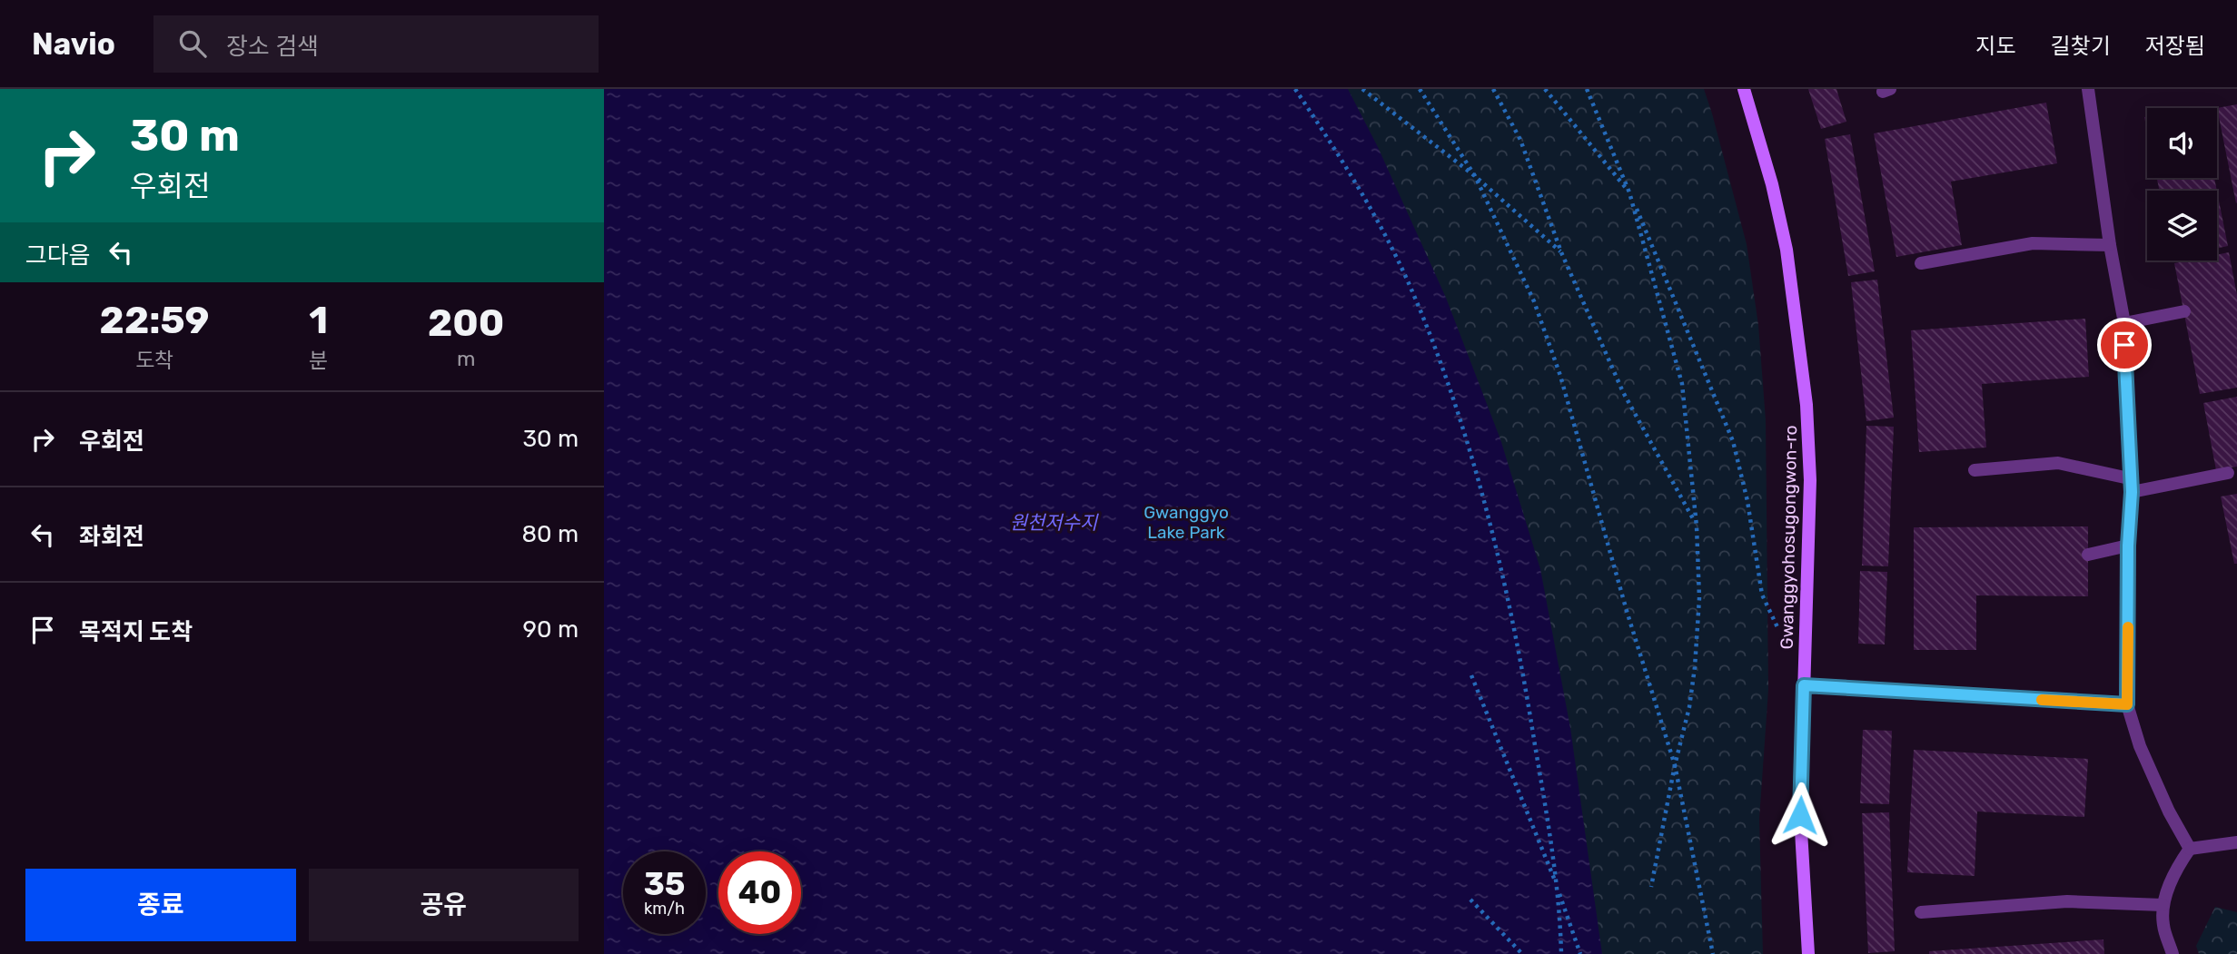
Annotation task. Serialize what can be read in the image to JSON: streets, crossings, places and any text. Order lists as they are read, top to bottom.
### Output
{
  "streets": {
    "street": ["Gwanggyohosugongwon-ro"]
  },
  "water": ["원천저수지"],
  "parks": ["Gwanggyo Lake Park"],
  "page": {
    "header": "Navio",
    "search": "장소 검색",
    "nav": ["지도", "길찾기", "저장됨"],
    "turn": ["30 m", "우회전"],
    "then": "그다음",
    "eta": [
      "22:59",
      "도착",
      "1",
      "분",
      "200",
      "m"
    ],
    "list": [
      {
        "name": "우회전",
        "value": "30 m"
      },
      {
        "name": "좌회전",
        "value": "80 m"
      },
      {
        "name": "목적지 도착",
        "value": "90 m"
      }
    ],
    "speed": "35 km/h",
    "limit": "40",
    "buttons": ["종료", "공유"]
  }
}
